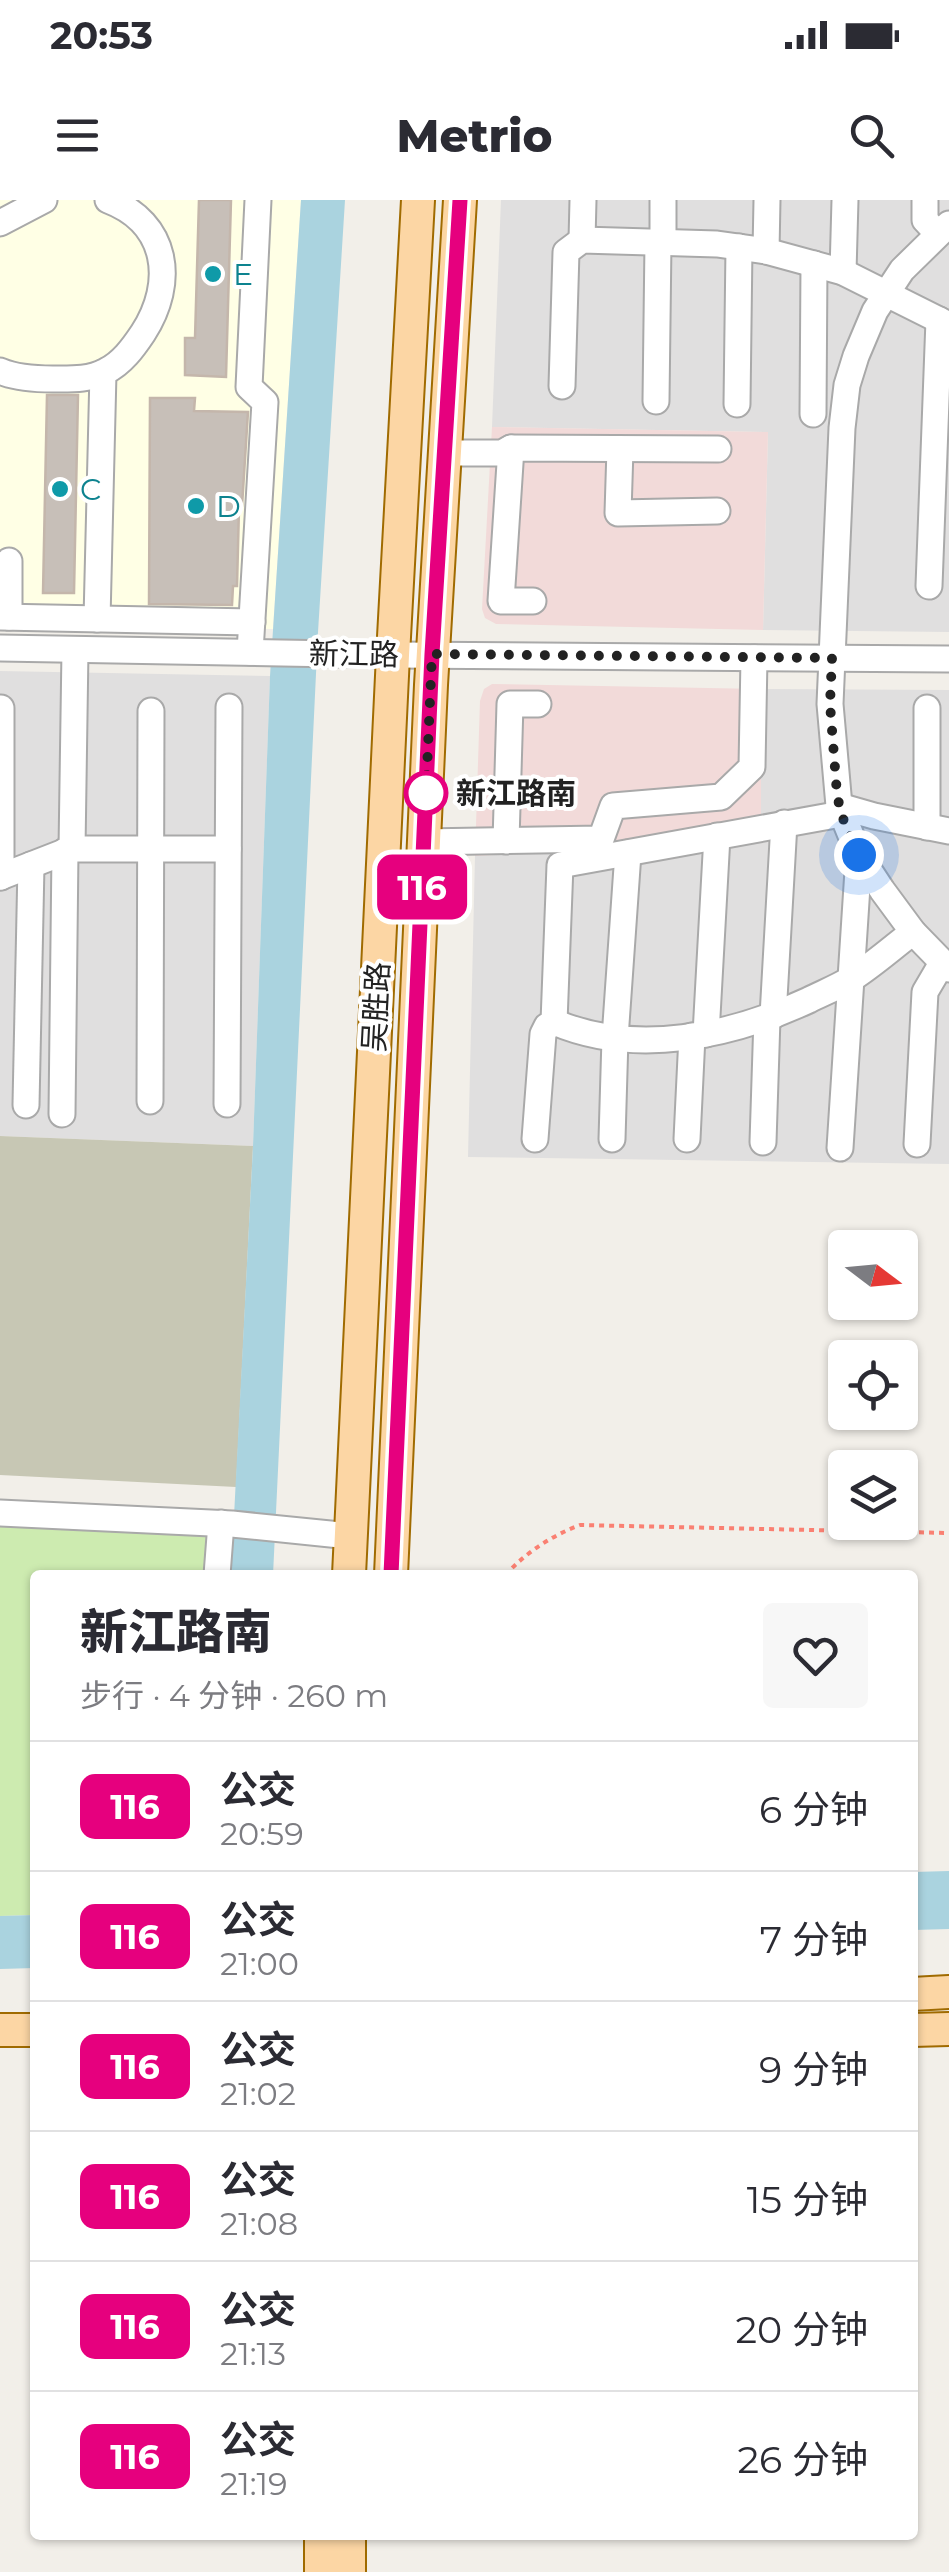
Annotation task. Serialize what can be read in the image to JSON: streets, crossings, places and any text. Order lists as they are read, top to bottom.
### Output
{
  "streets": {
    "main road": ["吴胜路"],
    "street": ["新江路"]
  },
  "crossings": [
    ["新江路", "吴胜路"]
  ],
  "places": [
    "E",
    "C",
    "D",
    "新江路南"
  ],
  "lines": ["bus line 116"],
  "north": "right",
  "page": {
    "status": "20:53",
    "header": "Metrio",
    "on_map": "116",
    "heading": ["新江路南", "步行 · 4 分钟 · 260 m"],
    "list": [
      {
        "mark": "116",
        "name": "公交",
        "note": "20:59",
        "value": "6 分钟"
      },
      {
        "mark": "116",
        "name": "公交",
        "note": "21:00",
        "value": "7 分钟"
      },
      {
        "mark": "116",
        "name": "公交",
        "note": "21:02",
        "value": "9 分钟"
      },
      {
        "mark": "116",
        "name": "公交",
        "note": "21:08",
        "value": "15 分钟"
      },
      {
        "mark": "116",
        "name": "公交",
        "note": "21:13",
        "value": "20 分钟"
      },
      {
        "mark": "116",
        "name": "公交",
        "note": "21:19",
        "value": "26 分钟"
      }
    ]
  }
}
